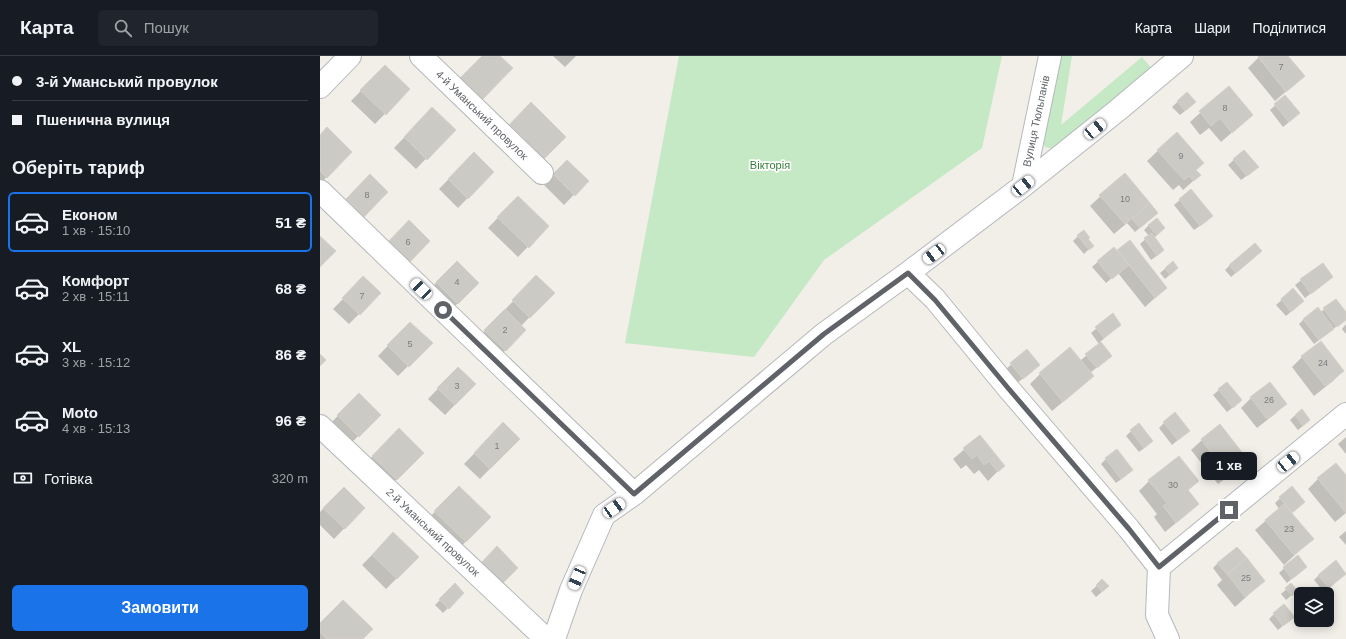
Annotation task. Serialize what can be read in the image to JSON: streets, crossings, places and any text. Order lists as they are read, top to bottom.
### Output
{
  "streets": {
    "street": ["4-й Уманський провулок", "Вулиця Тюльпанів", "2-й Уманський провулок"]
  },
  "parks": ["Вікторія"],
  "house_numbers": [
    "7",
    "8",
    "9",
    "8",
    "10",
    "6",
    "4",
    "7",
    "2",
    "5",
    "24",
    "3",
    "26",
    "1",
    "30",
    "23",
    "25"
  ],
  "page": {
    "header": "Карта",
    "search": "Пошук",
    "nav": ["Карта", "Шари", "Поділитися"],
    "banner": ["3-й Уманський провулок", "Пшенична вулиця"],
    "heading": "Оберіть тариф",
    "list": [
      {
        "name": "Економ",
        "note": "1 хв · 15:10",
        "value": "51 ₴"
      },
      {
        "name": "Комфорт",
        "note": "2 хв · 15:11",
        "value": "68 ₴"
      },
      {
        "name": "XL",
        "note": "3 хв · 15:12",
        "value": "86 ₴"
      },
      {
        "name": "Moto",
        "note": "4 хв · 15:13",
        "value": "96 ₴"
      }
    ],
    "bubble": "1 хв",
    "pay": ["Готівка", "320 m"],
    "buttons": "Замовити"
  }
}
